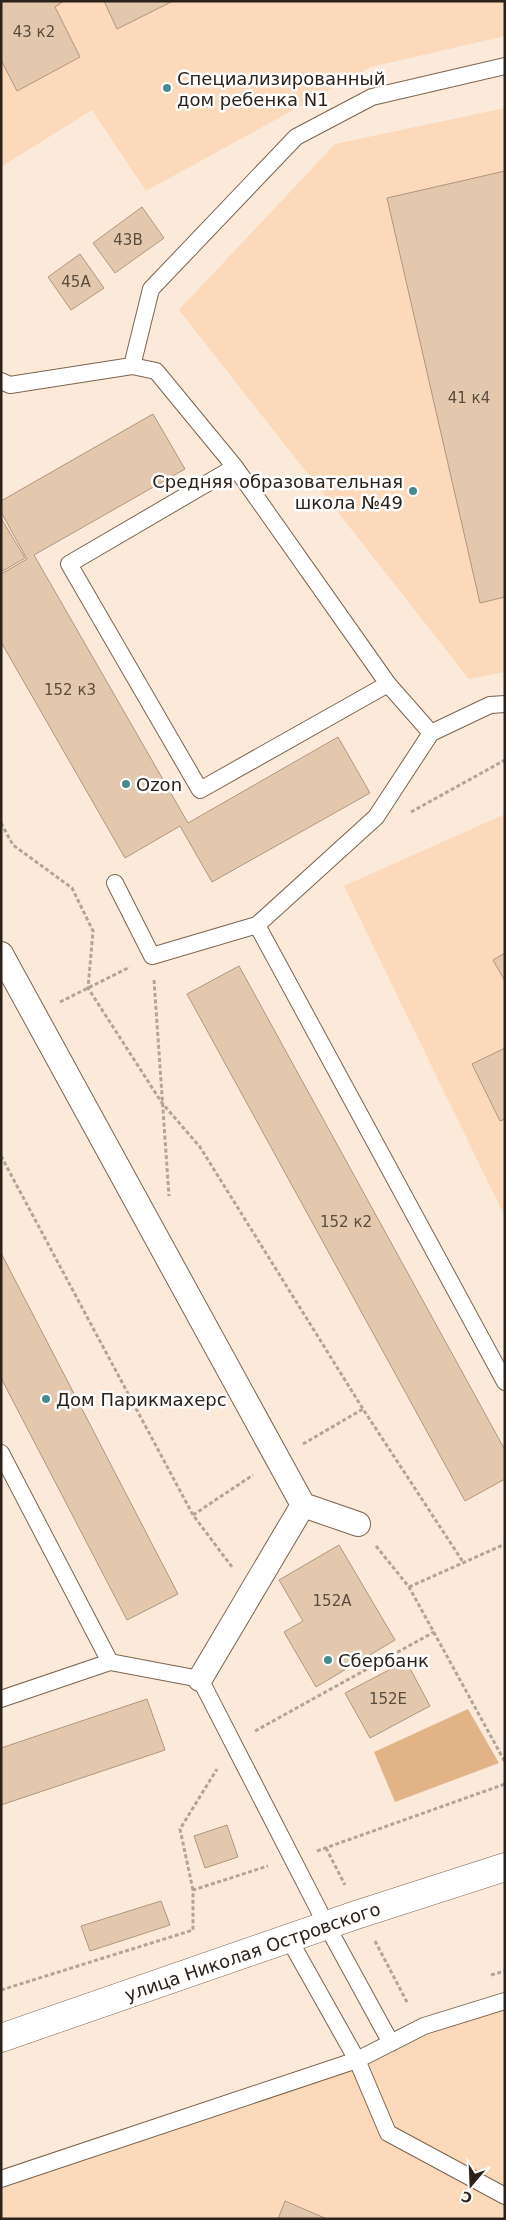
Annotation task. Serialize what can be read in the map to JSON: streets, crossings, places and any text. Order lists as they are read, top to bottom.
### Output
{
  "streets": {
    "main road": ["улица Николая Островского"]
  },
  "places": [
    "Специализированный дом ребенка N1",
    "Средняя образовательная школа №49",
    "Ozon",
    "Дом Парикмахерс",
    "Сбербанк"
  ],
  "house_numbers": [
    "43 к2",
    "43В",
    "45А",
    "41 к4",
    "152 к3",
    "152 к2",
    "152А",
    "152Е"
  ],
  "north": "bottom"
}
